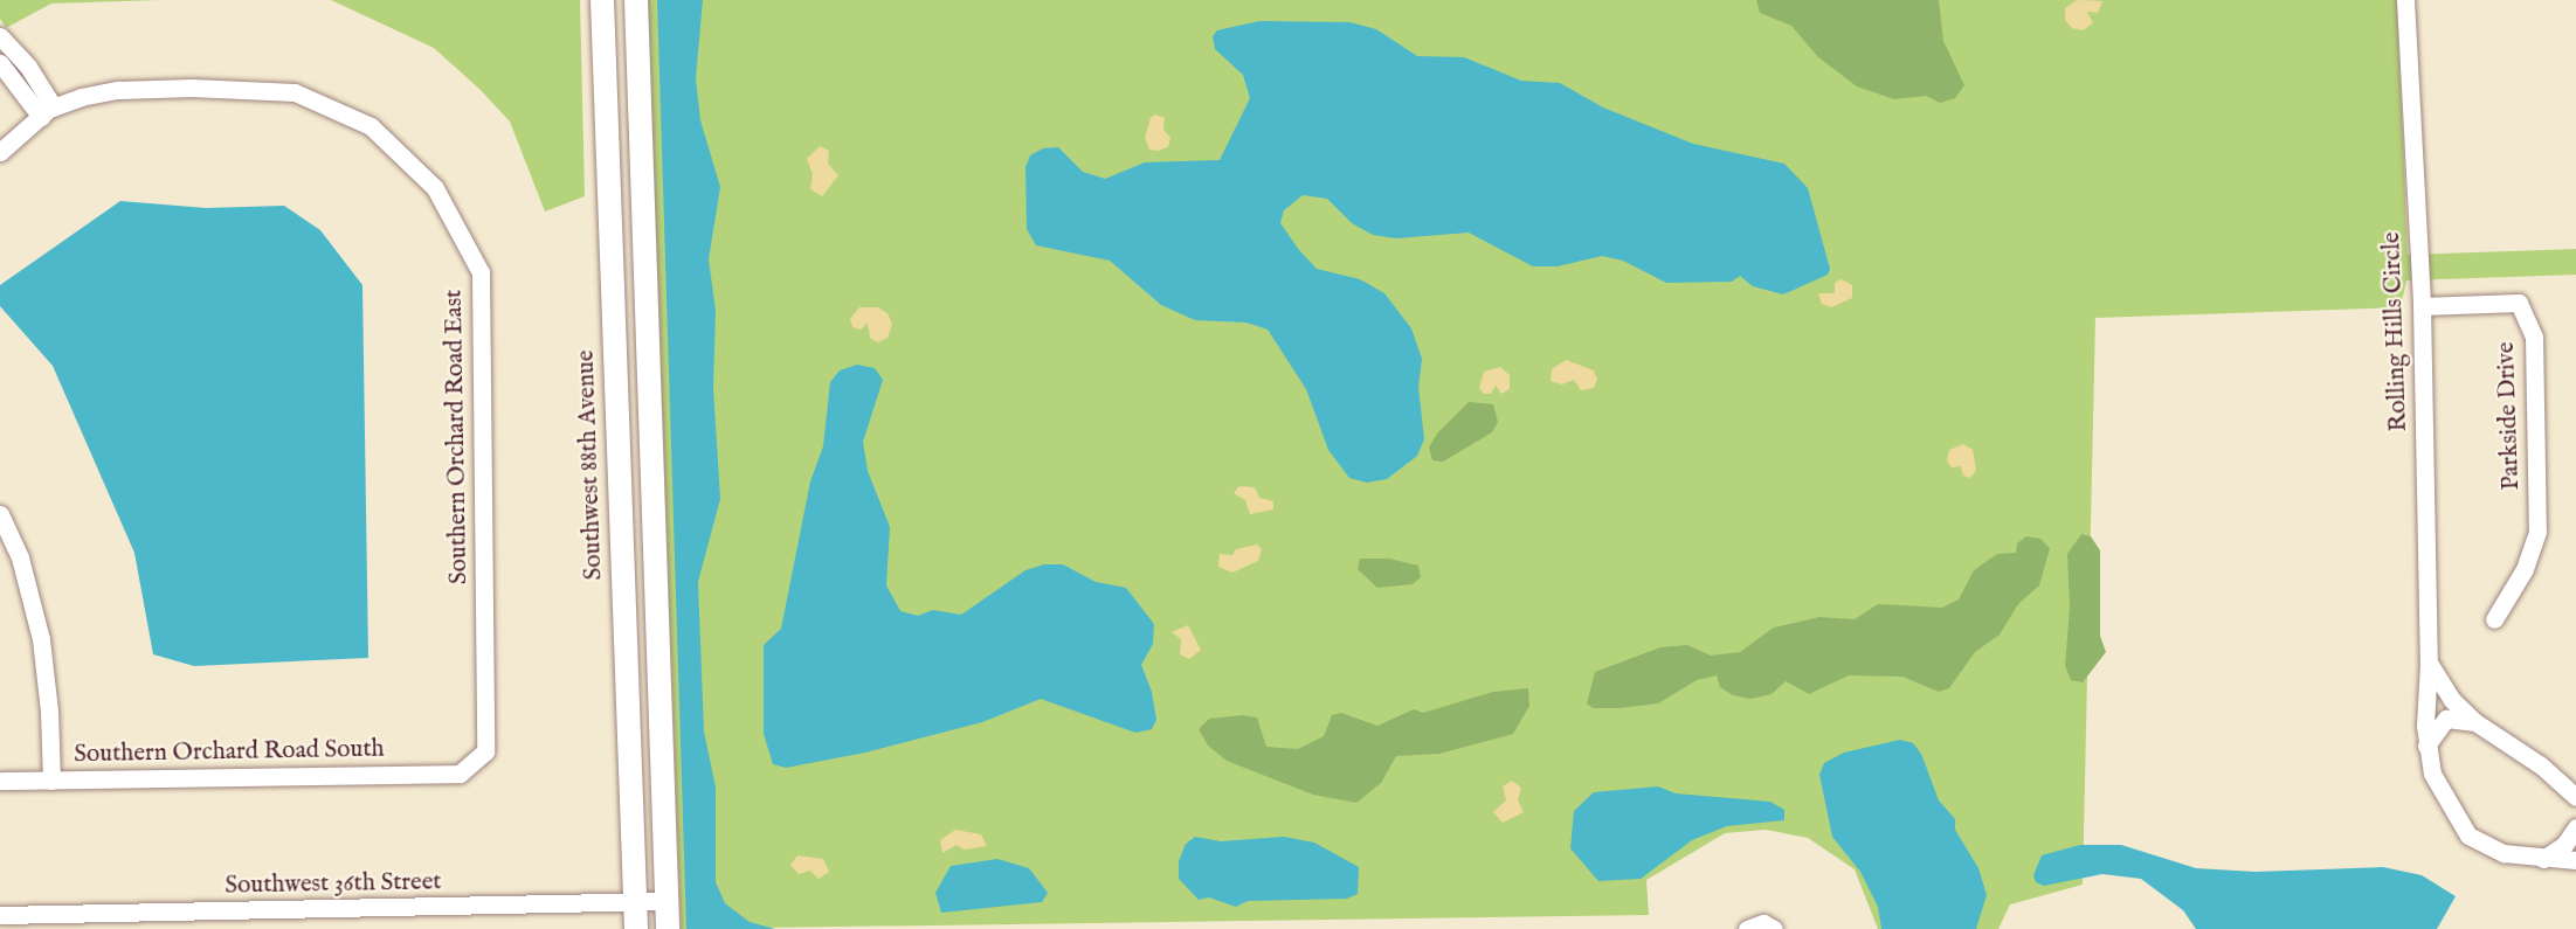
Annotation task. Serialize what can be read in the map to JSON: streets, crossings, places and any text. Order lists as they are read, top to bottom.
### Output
{
  "streets": {
    "main road": ["Southwest 88th Avenue"],
    "street": [
      "Rolling Hills Circle",
      "Parkside Drive",
      "Southern Orchard Road East",
      "Southern Orchard Road South",
      "Southwest 36th Street"
    ]
  },
  "crossings": [
    ["Rolling Hills Circle", "Parkside Drive"],
    ["Southern Orchard Road East", "Southern Orchard Road South"],
    ["Southwest 88th Avenue", "Southwest 36th Street"]
  ]
}
